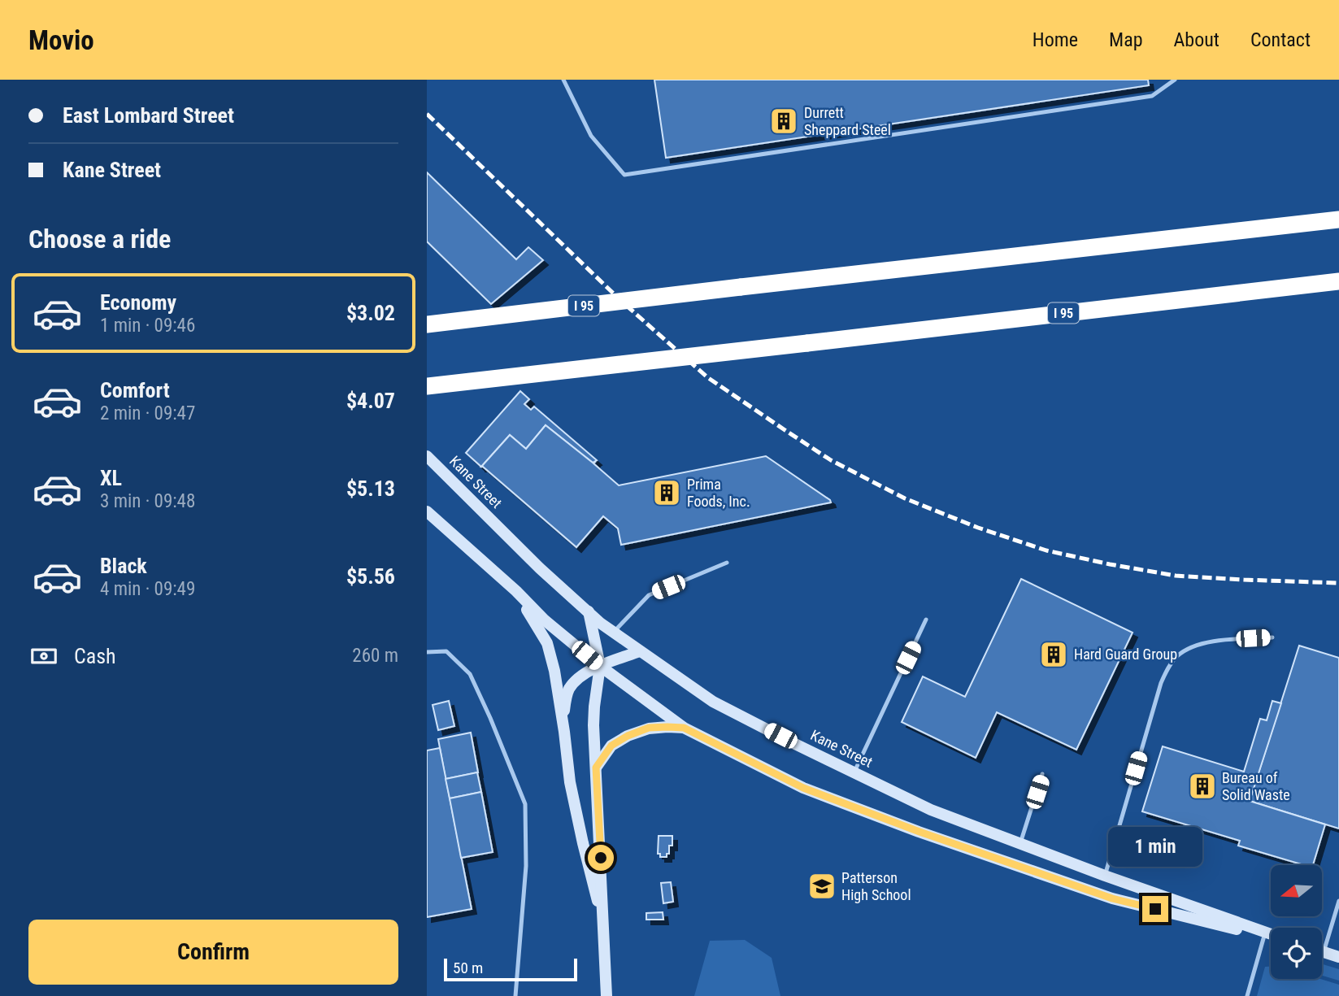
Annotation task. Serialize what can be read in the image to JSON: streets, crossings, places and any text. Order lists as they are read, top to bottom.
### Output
{
  "streets": {
    "highway": ["I 95"],
    "main road": ["Kane Street"]
  },
  "places": {
    "building": [
      "Durrett Sheppard Steel",
      "Prima Foods, Inc.",
      "Hard Guard Group",
      "Bureau of Solid Waste"
    ],
    "school or university": ["Patterson High School"]
  },
  "scale_bar": "50 m",
  "north": "left",
  "page": {
    "header": "Movio",
    "nav": [
      "Home",
      "Map",
      "About",
      "Contact"
    ],
    "banner": ["East Lombard Street", "Kane Street"],
    "heading": "Choose a ride",
    "list": [
      {
        "name": "Economy",
        "note": "1 min · 09:46",
        "value": "$3.02"
      },
      {
        "name": "Comfort",
        "note": "2 min · 09:47",
        "value": "$4.07"
      },
      {
        "name": "XL",
        "note": "3 min · 09:48",
        "value": "$5.13"
      },
      {
        "name": "Black",
        "note": "4 min · 09:49",
        "value": "$5.56"
      }
    ],
    "pay": ["Cash", "260 m"],
    "bubble": "1 min",
    "buttons": "Confirm",
    "scale": "50 m"
  }
}
